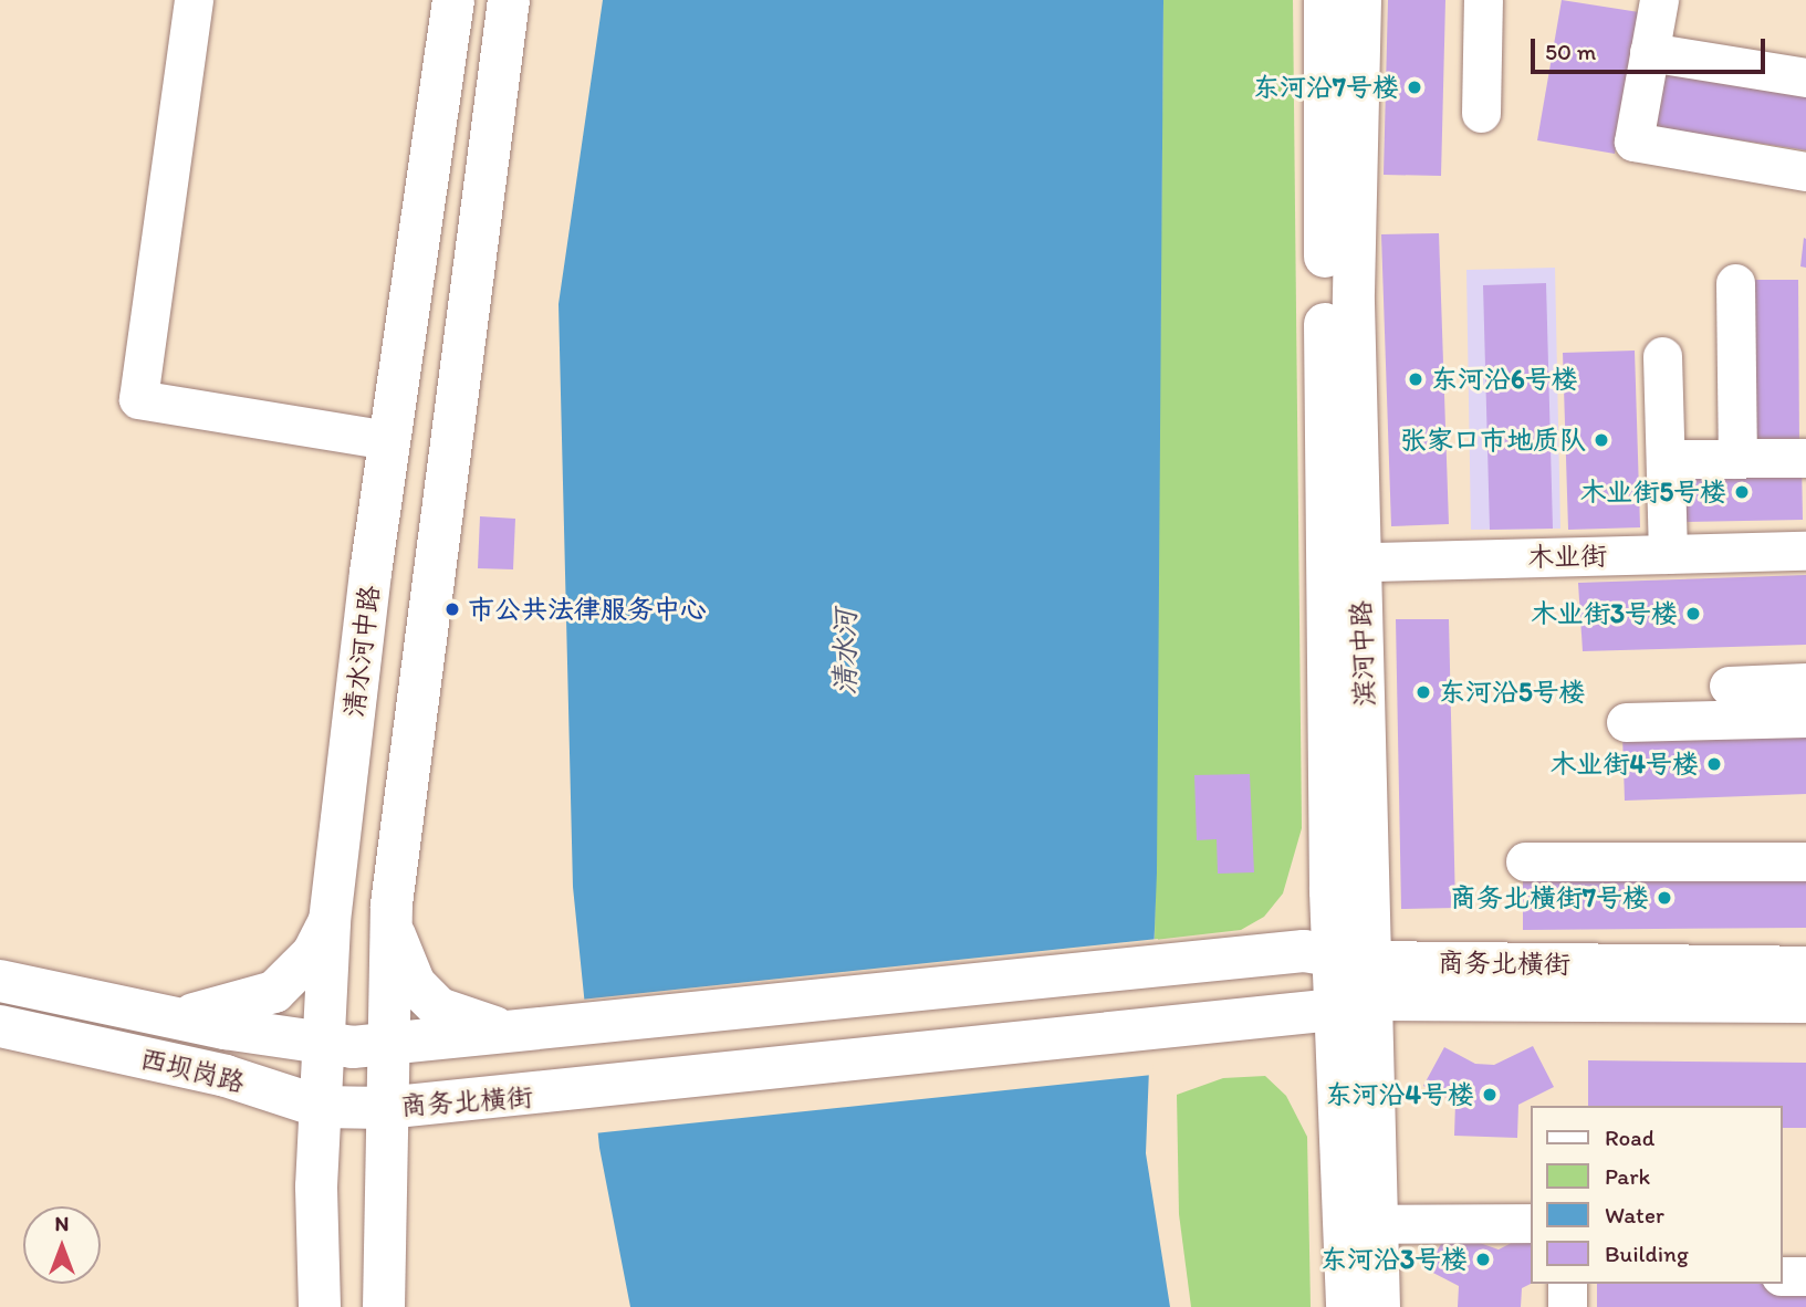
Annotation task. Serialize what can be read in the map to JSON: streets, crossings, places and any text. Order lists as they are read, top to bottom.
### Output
{
  "streets": {
    "main road": [
      "清水河中路",
      "滨河中路",
      "商务北横街",
      "西坝岗路"
    ],
    "street": ["木业街"]
  },
  "crossings": [
    ["木业街", "滨河中路"],
    ["清水河中路", "商务北横街"],
    ["清水河中路", "西坝岗路"],
    ["滨河中路", "商务北横街"],
    ["商务北横街", "西坝岗路"]
  ],
  "water": ["清水河"],
  "places": [
    "东河沿7号楼",
    "东河沿6号楼",
    "张家口市地质队",
    "木业街5号楼",
    "市公共法律服务中心",
    "木业街3号楼",
    "东河沿5号楼",
    "木业街4号楼",
    "商务北横街7号楼",
    "东河沿4号楼",
    "东河沿3号楼"
  ],
  "legend": [
    "Road",
    "Park",
    "Water",
    "Building"
  ],
  "scale_bar": "50 m",
  "north": "top"
}
